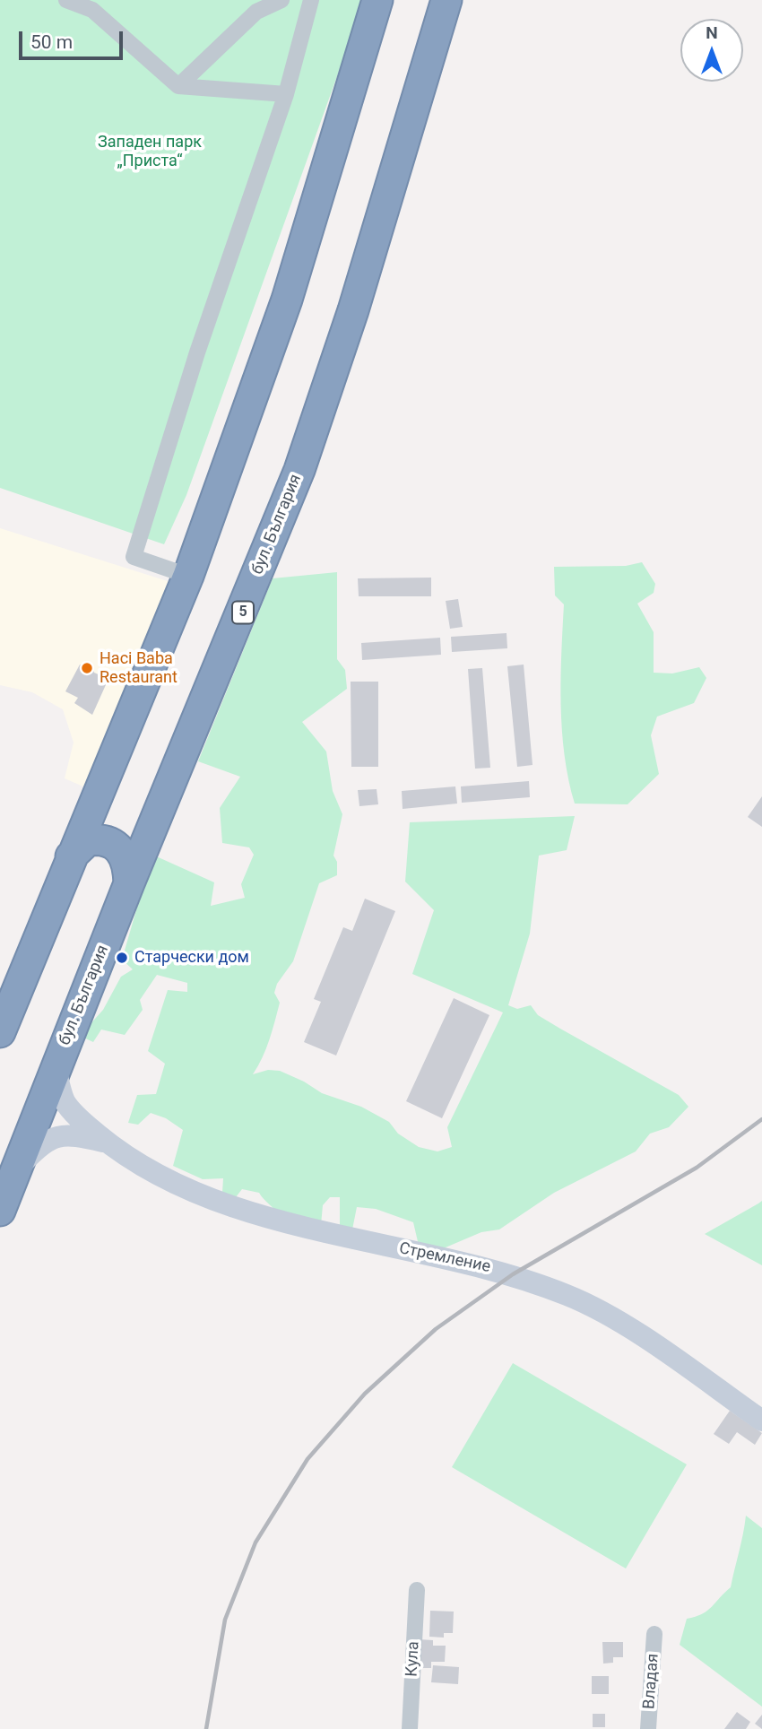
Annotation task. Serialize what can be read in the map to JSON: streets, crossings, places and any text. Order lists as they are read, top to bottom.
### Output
{
  "streets": {
    "highway": ["бул. България", "5"],
    "street": ["Стремление", "Кула", "Владая"]
  },
  "parks": ["Западен парк „Приста“"],
  "places": ["Haci Baba Restaurant", "Старчески дом"],
  "scale_bar": "50 m",
  "north": "top"
}
